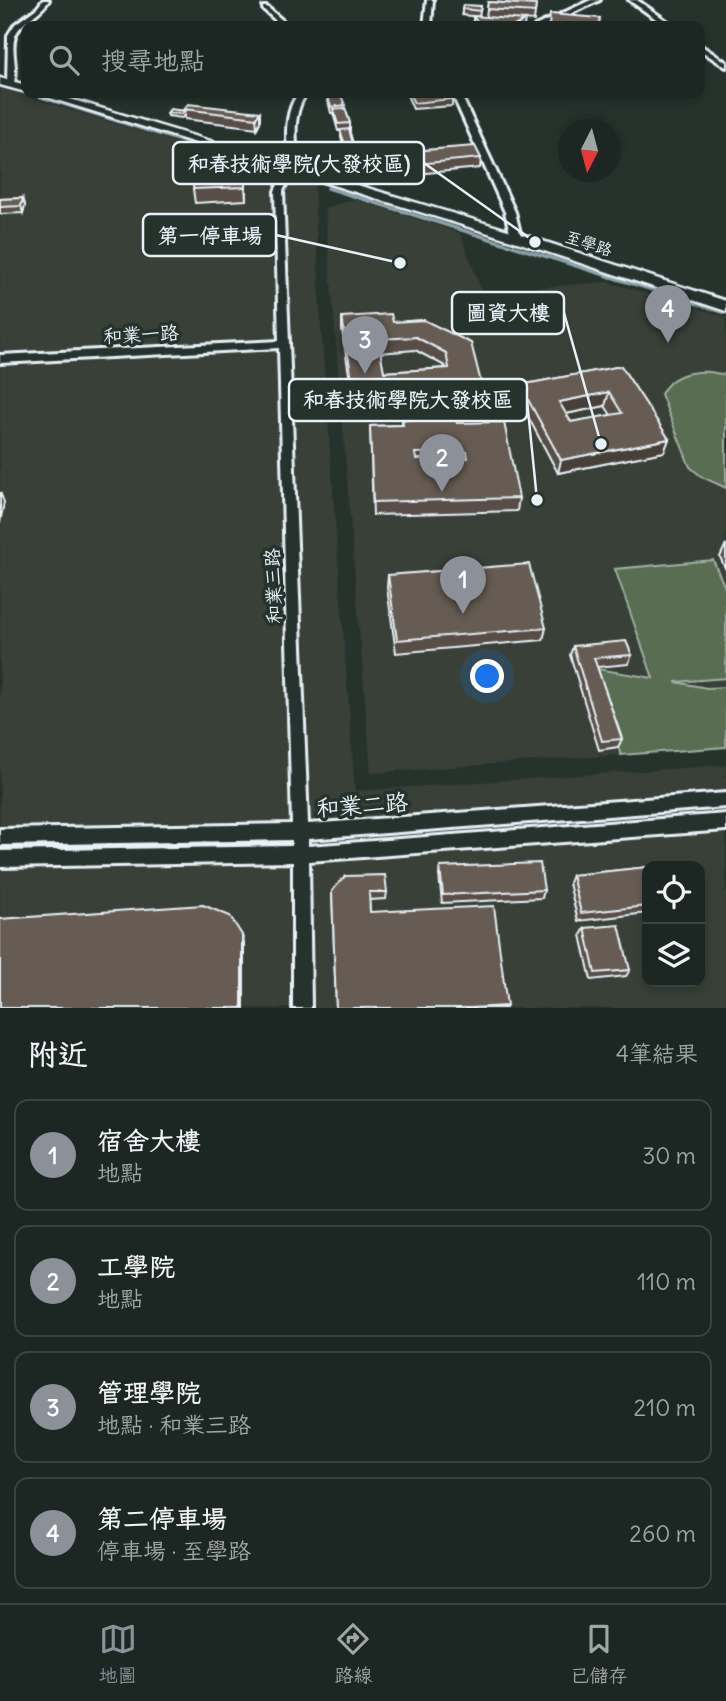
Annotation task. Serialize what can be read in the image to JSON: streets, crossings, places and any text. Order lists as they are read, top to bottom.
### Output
{
  "streets": {
    "street": [
      "至學路",
      "和業一路",
      "和業三路",
      "和業二路"
    ]
  },
  "crossings": [
    ["至學路", "和業三路"],
    ["和業一路", "和業三路"],
    ["和業三路", "和業二路"]
  ],
  "places": [
    "和春技術學院(大發校區)",
    "第一停車場",
    "圖資大樓",
    "和春技術學院大發校區"
  ],
  "north": "bottom",
  "page": {
    "search": "搜尋地點",
    "pins": [
      "4",
      "3",
      "2",
      "1"
    ],
    "heading": ["附近", "4筆結果"],
    "list": [
      {
        "mark": "1",
        "name": "宿舍大樓",
        "note": "地點",
        "value": "30 m"
      },
      {
        "mark": "2",
        "name": "工學院",
        "note": "地點",
        "value": "110 m"
      },
      {
        "mark": "3",
        "name": "管理學院",
        "note": "地點 · 和業三路",
        "value": "210 m"
      },
      {
        "mark": "4",
        "name": "第二停車場",
        "note": "停車場 · 至學路",
        "value": "260 m"
      }
    ],
    "nav": ["地圖", "路線", "已儲存"]
  }
}
